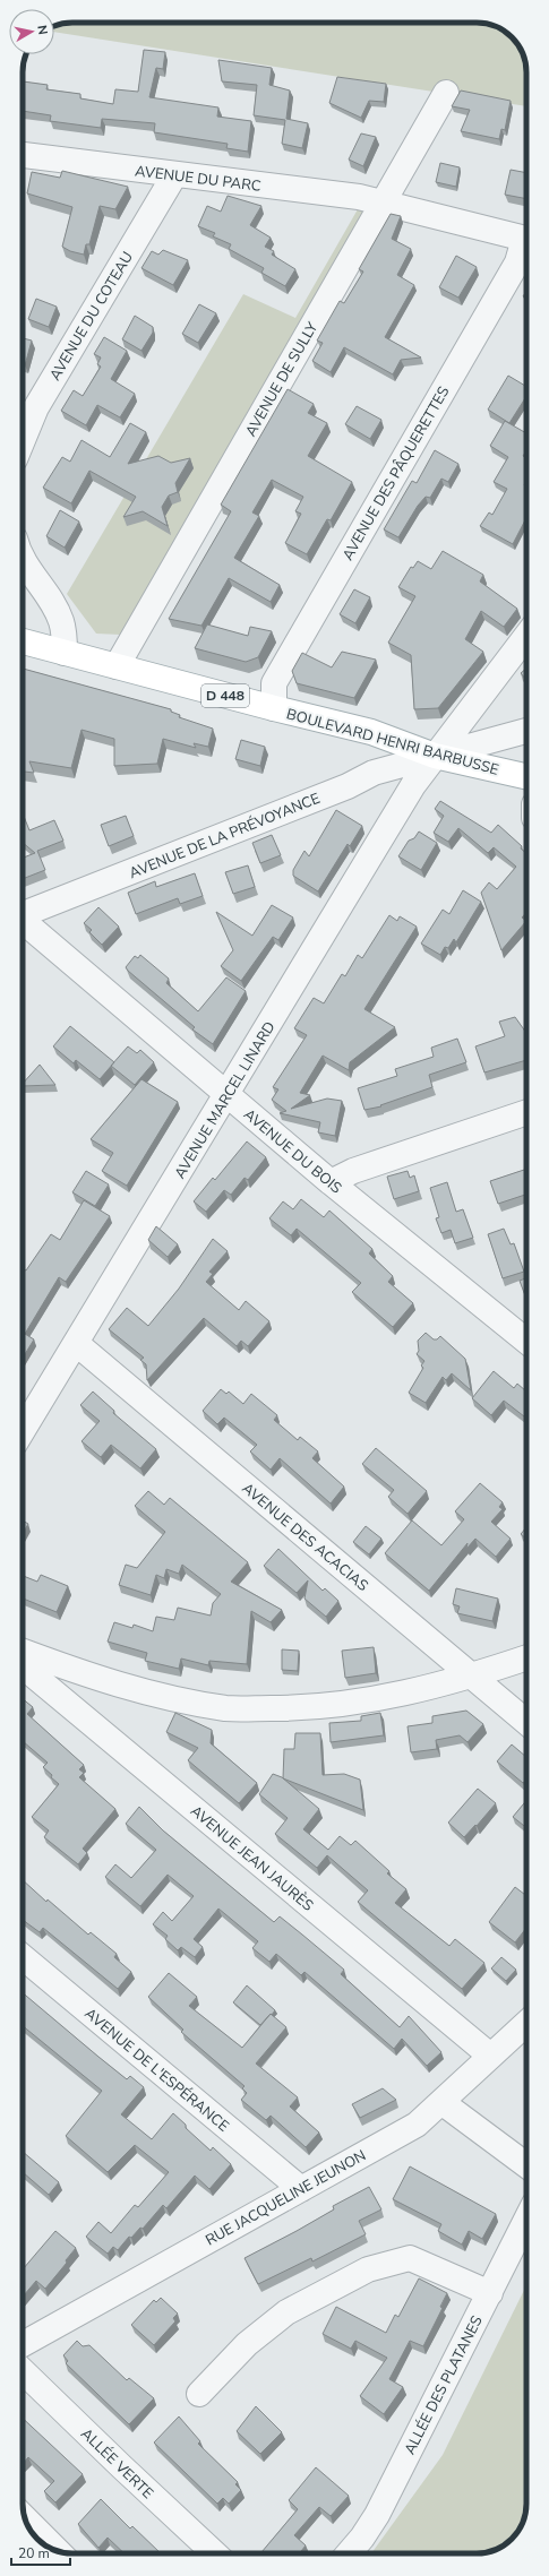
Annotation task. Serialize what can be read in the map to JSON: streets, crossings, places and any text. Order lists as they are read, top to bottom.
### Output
{
  "streets": {
    "main road": ["D 448", "BOULEVARD HENRI BARBUSSE"],
    "street": [
      "AVENUE DU PARC",
      "AVENUE DU COTEAU",
      "AVENUE DE SULLY",
      "AVENUE DES PÂQUERETTES",
      "AVENUE DE LA PRÉVOYANCE",
      "AVENUE MARCEL LINARD",
      "AVENUE DU BOIS",
      "AVENUE DES ACACIAS",
      "AVENUE JEAN JAURÈS",
      "AVENUE DE L'ESPÉRANCE",
      "RUE JACQUELINE JEUNON",
      "ALLÉE DES PLATANES",
      "ALLÉE VERTE"
    ]
  },
  "crossings": [
    ["AVENUE DU PARC", "AVENUE DU COTEAU"],
    ["AVENUE DU PARC", "AVENUE DE SULLY"],
    ["AVENUE DE SULLY", "BOULEVARD HENRI BARBUSSE"],
    ["AVENUE DES PÂQUERETTES", "BOULEVARD HENRI BARBUSSE"],
    ["BOULEVARD HENRI BARBUSSE", "AVENUE DE LA PRÉVOYANCE"],
    ["BOULEVARD HENRI BARBUSSE", "AVENUE MARCEL LINARD"],
    ["AVENUE DE LA PRÉVOYANCE", "AVENUE MARCEL LINARD"],
    ["AVENUE MARCEL LINARD", "AVENUE DU BOIS"],
    ["AVENUE MARCEL LINARD", "AVENUE DES ACACIAS"],
    ["AVENUE JEAN JAURÈS", "RUE JACQUELINE JEUNON"],
    ["AVENUE DE L'ESPÉRANCE", "RUE JACQUELINE JEUNON"]
  ],
  "scale_bar": "20 m",
  "north": "right"
}
